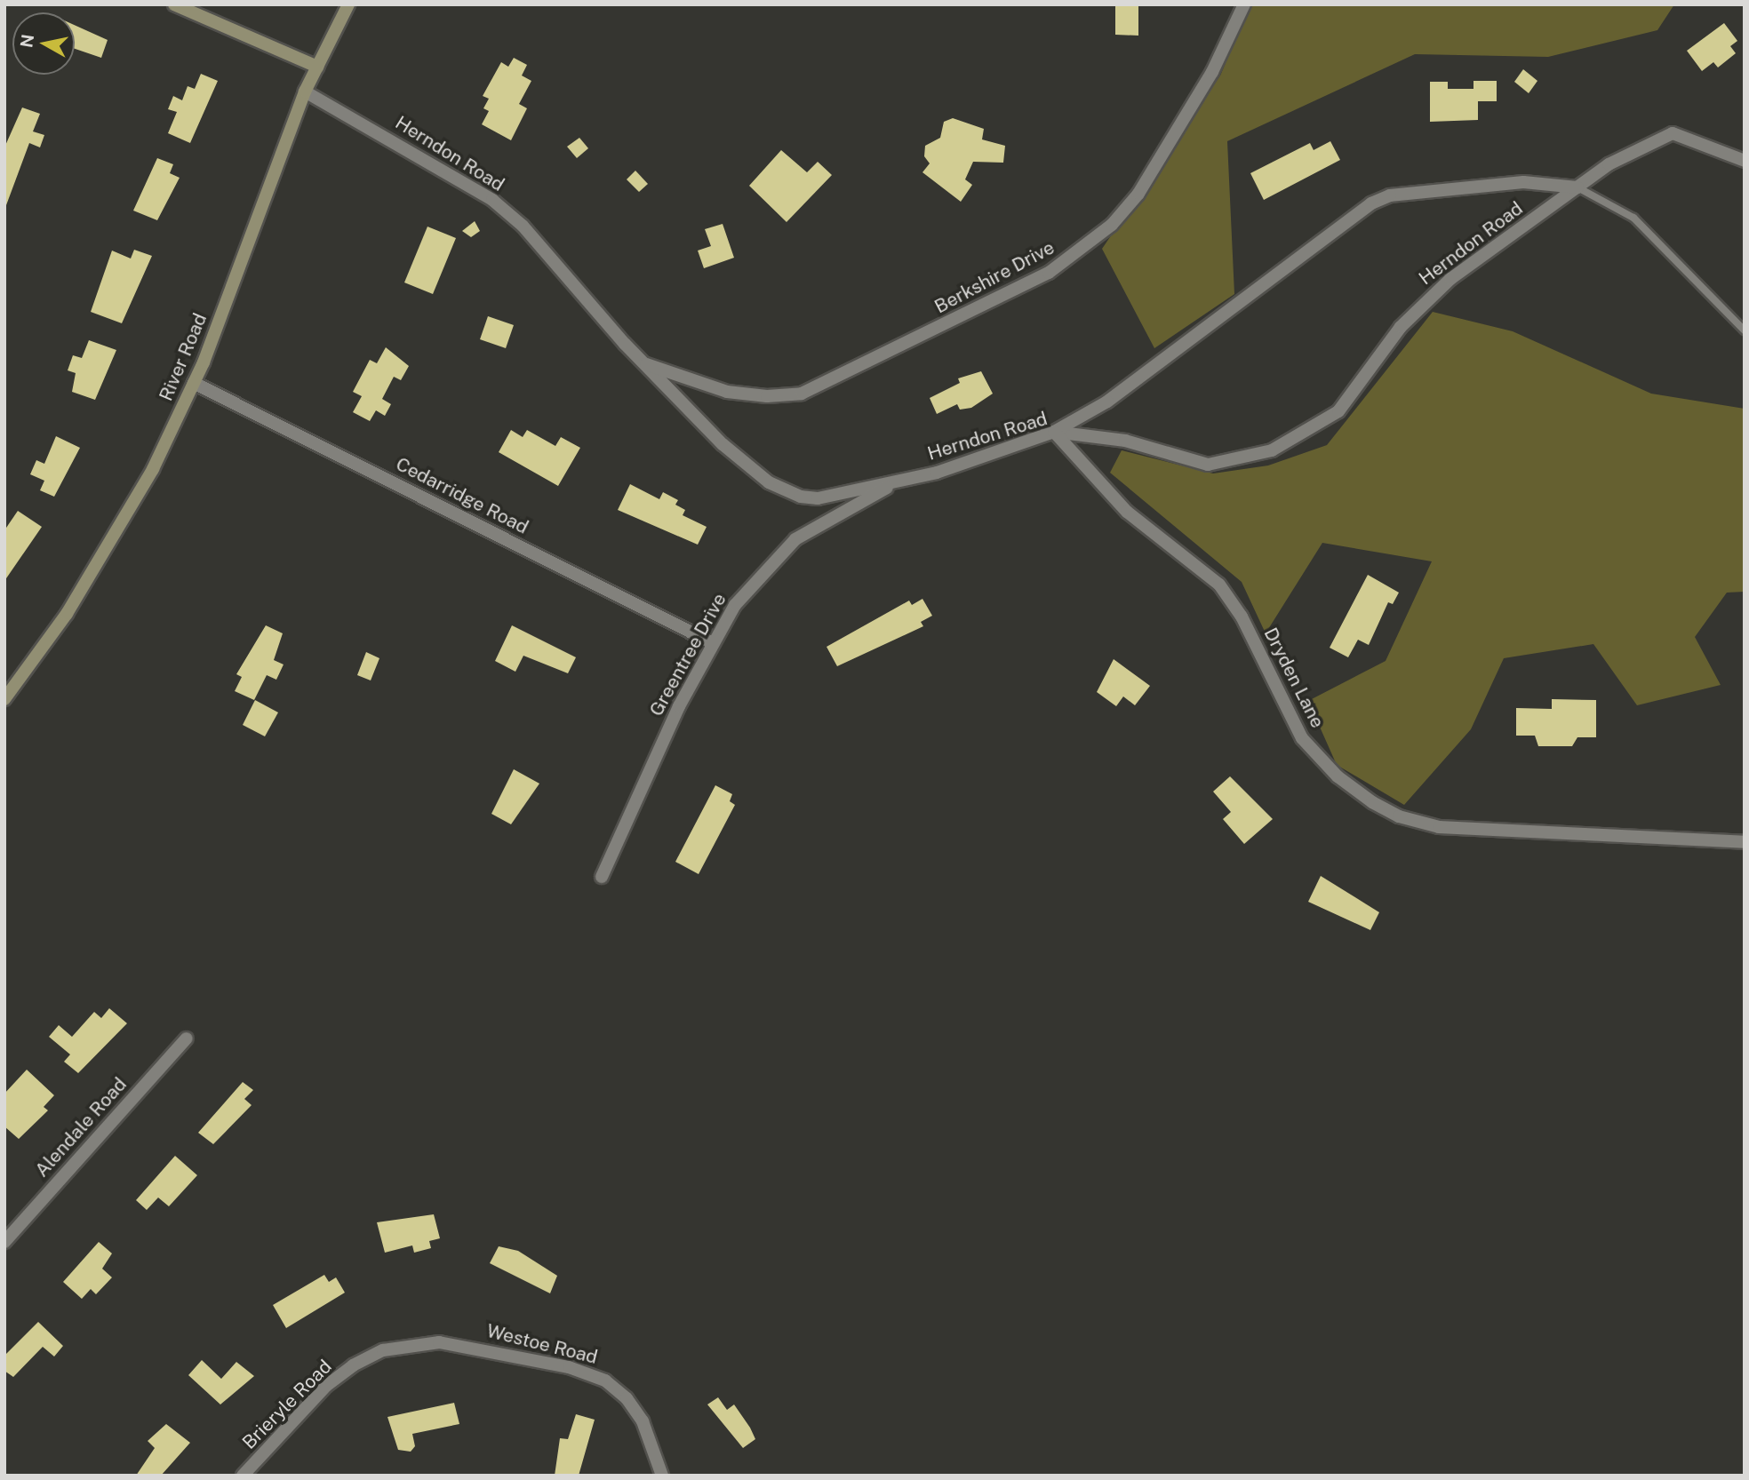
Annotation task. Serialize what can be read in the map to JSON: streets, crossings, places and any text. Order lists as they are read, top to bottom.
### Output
{
  "streets": {
    "main road": ["River Road"],
    "street": [
      "Herndon Road",
      "Berkshire Drive",
      "Cedarridge Road",
      "Greentree Drive",
      "Dryden Lane",
      "Alendale Road",
      "Westoe Road",
      "Brieryle Road"
    ]
  },
  "crossings": [
    ["Herndon Road", "Berkshire Drive"],
    ["Herndon Road", "River Road"],
    ["Herndon Road", "Greentree Drive"],
    ["Herndon Road", "Dryden Lane"],
    ["River Road", "Cedarridge Road"],
    ["Cedarridge Road", "Greentree Drive"],
    ["Westoe Road", "Brieryle Road"]
  ],
  "north": "left"
}
